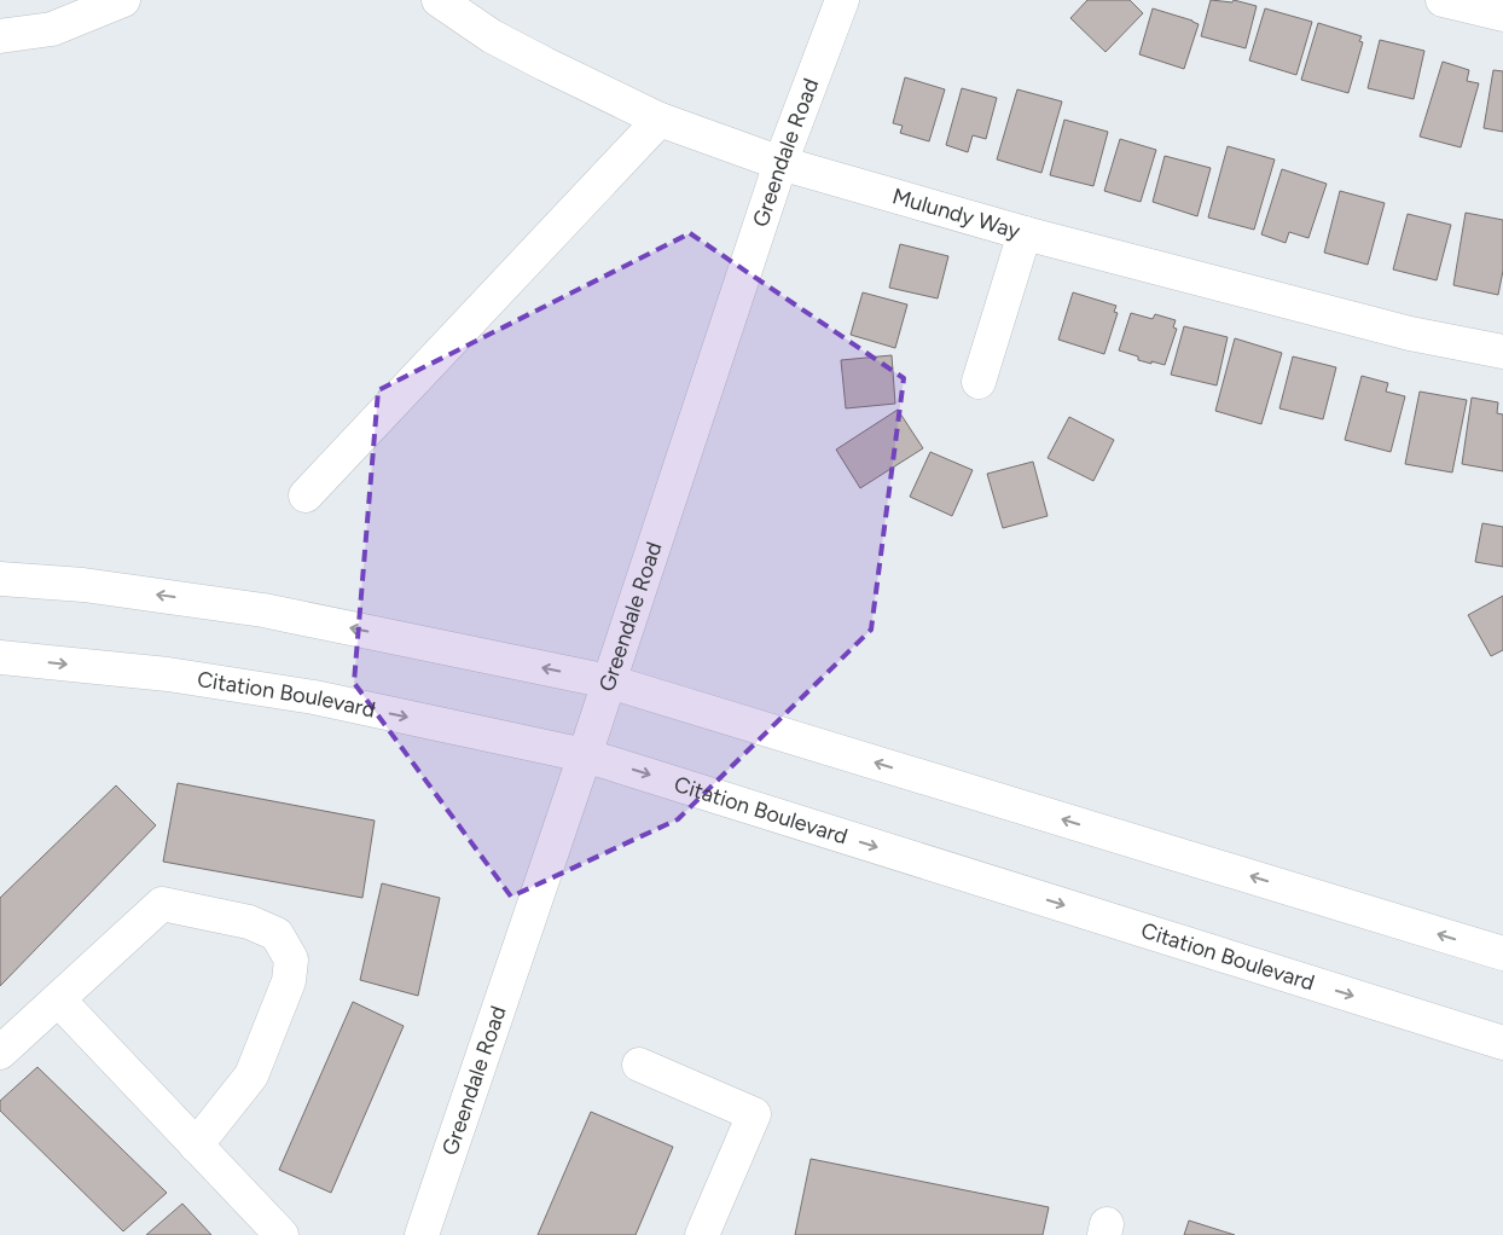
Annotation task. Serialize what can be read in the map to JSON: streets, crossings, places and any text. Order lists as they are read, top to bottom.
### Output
{
  "streets": {
    "street": ["Greendale Road", "Mulundy Way", "Citation Boulevard"]
  },
  "crossings": [
    ["Greendale Road", "Mulundy Way"],
    ["Greendale Road", "Citation Boulevard"]
  ]
}
